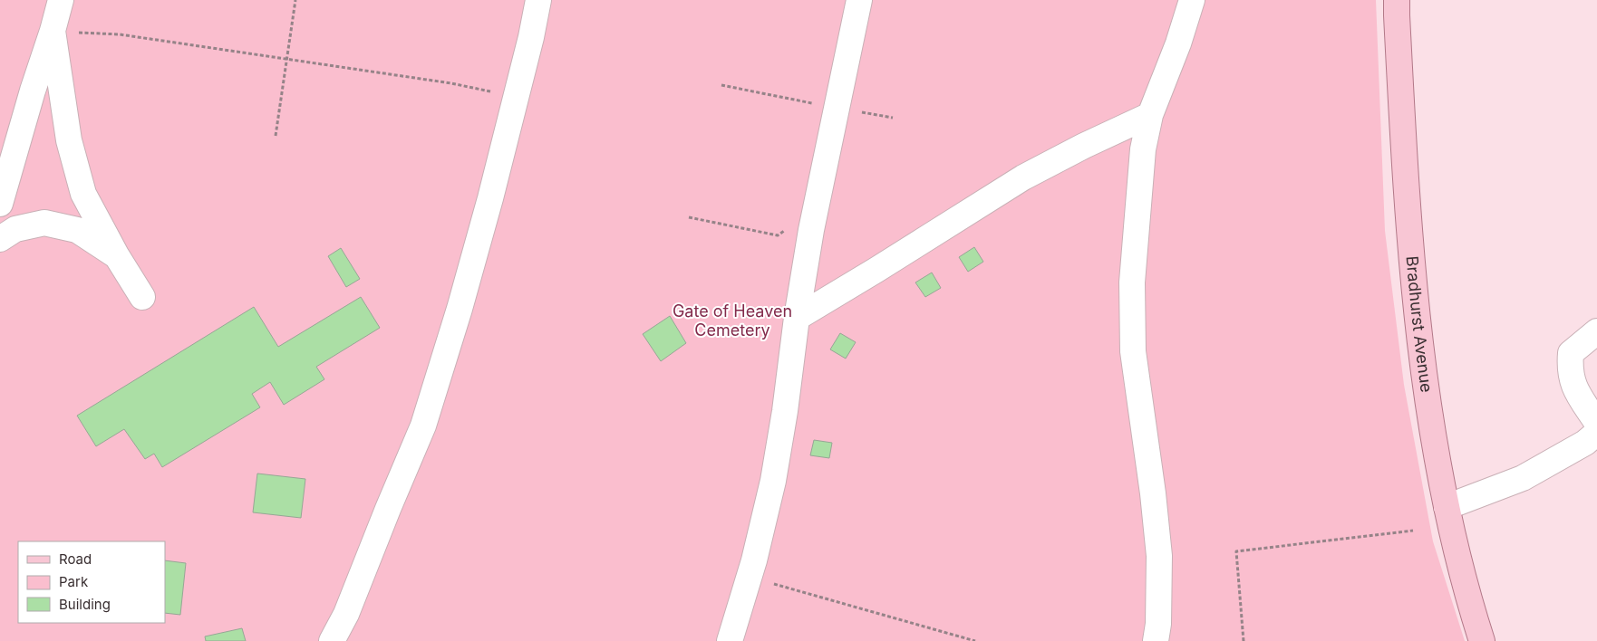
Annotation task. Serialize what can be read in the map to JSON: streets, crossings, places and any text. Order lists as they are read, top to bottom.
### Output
{
  "streets": {
    "main road": ["Bradhurst Avenue"]
  },
  "parks": ["Gate of Heaven Cemetery"],
  "legend": ["Road", "Park", "Building"]
}
